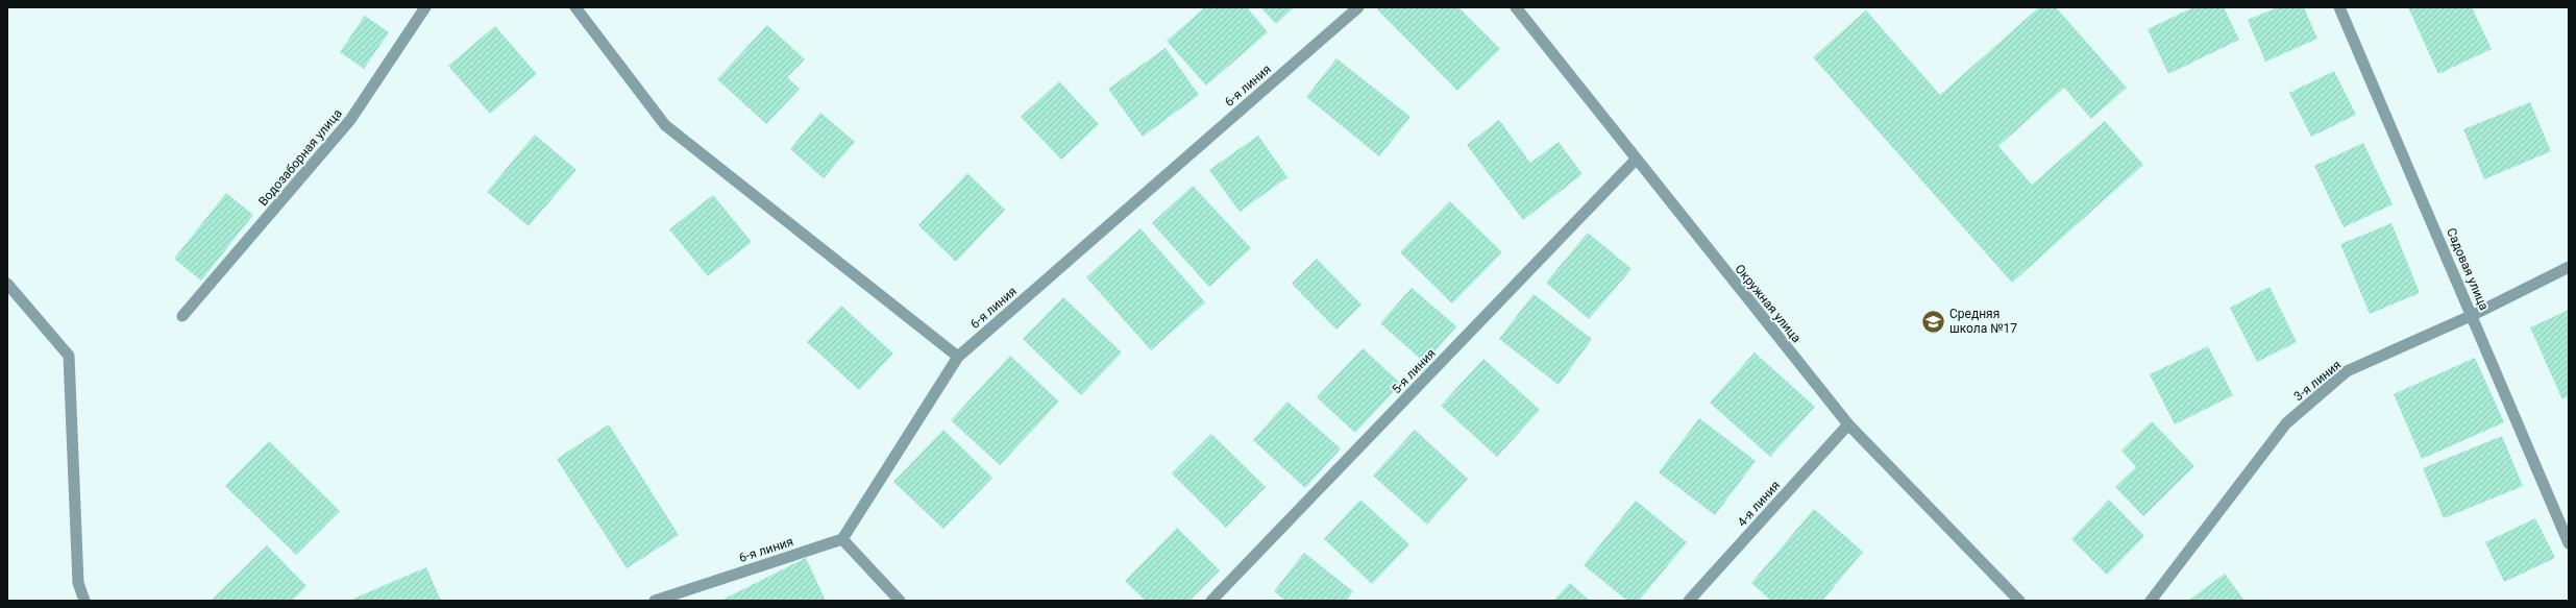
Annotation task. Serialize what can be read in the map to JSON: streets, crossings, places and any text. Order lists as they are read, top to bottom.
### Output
{
  "streets": {
    "street": [
      "6-я линия",
      "Водозаборная улица",
      "Садовая улица",
      "Окружная улица",
      "5-я линия",
      "3-я линия",
      "4-я линия"
    ]
  },
  "crossings": [
    ["Садовая улица", "3-я линия"],
    ["Окружная улица", "5-я линия"],
    ["Окружная улица", "4-я линия"]
  ],
  "places": {
    "school or university": ["Средняя школа №17"]
  }
}
